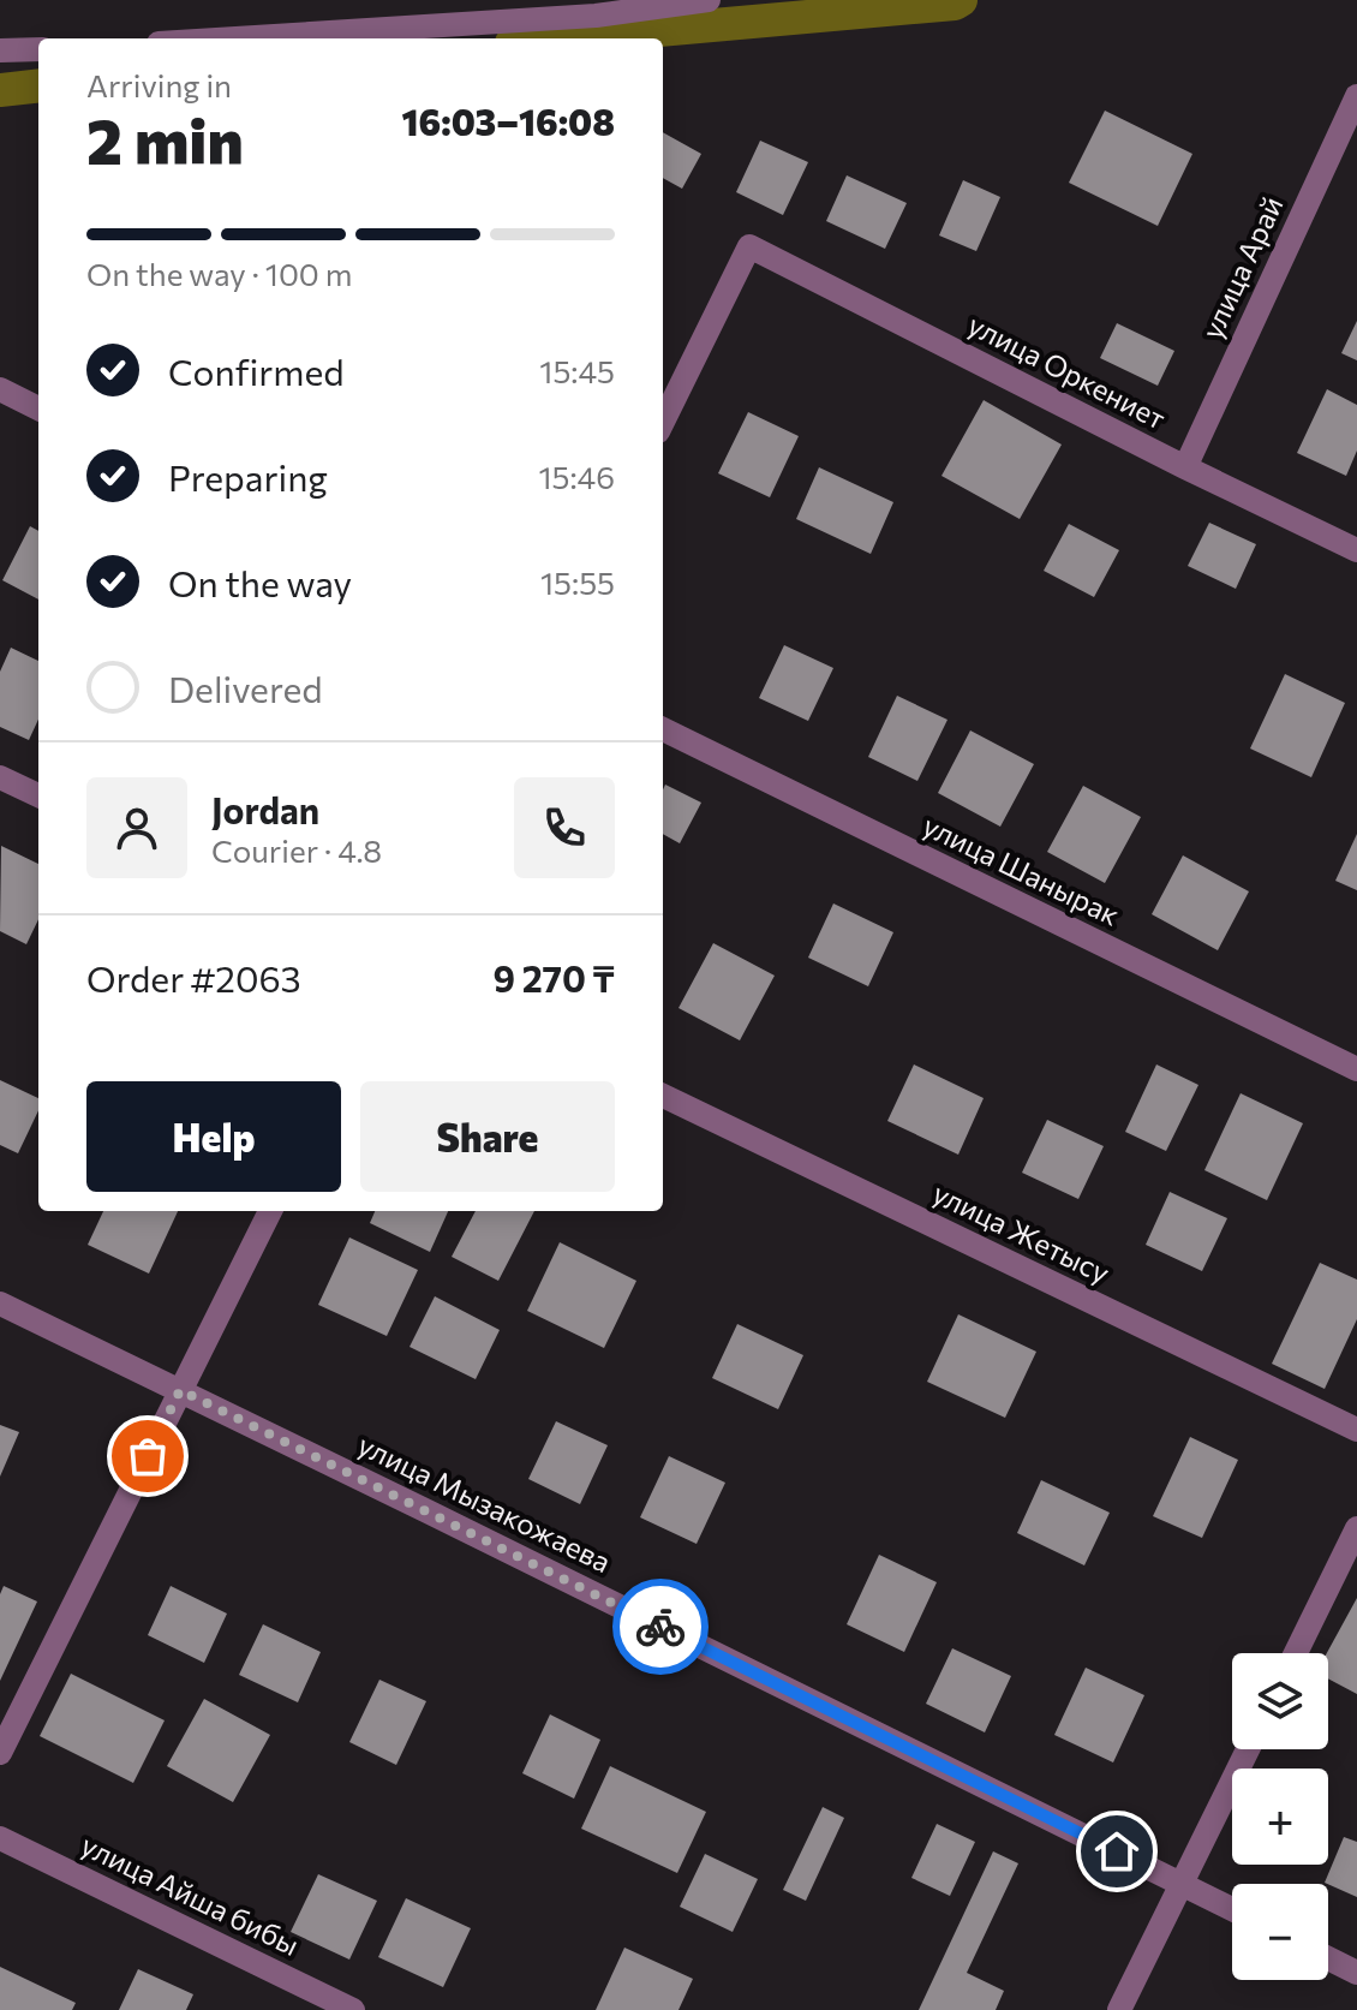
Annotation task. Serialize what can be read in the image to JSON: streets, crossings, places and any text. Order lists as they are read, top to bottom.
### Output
{
  "streets": {
    "street": [
      "улица Арай",
      "улица Оркениет",
      "улица Шанырак",
      "улица Жетысу",
      "улица Мызакожаева",
      "улица Айша бибы"
    ]
  },
  "crossings": [
    ["улица Арай", "улица Оркениет"]
  ],
  "page": {
    "heading": ["2 min", "Arriving in", "16:03–16:08"],
    "panel": [
      "Jordan",
      "Courier · 4.8",
      "Order #2063",
      "9 270 ₸"
    ],
    "bar": "On the way · 100 m",
    "list": [
      ["Confirmed", "15:45"],
      ["Preparing", "15:46"],
      ["On the way", "15:55"],
      "Delivered"
    ],
    "buttons": ["Help", "Share"],
    "map_buttons": ["+", "−"]
  }
}
